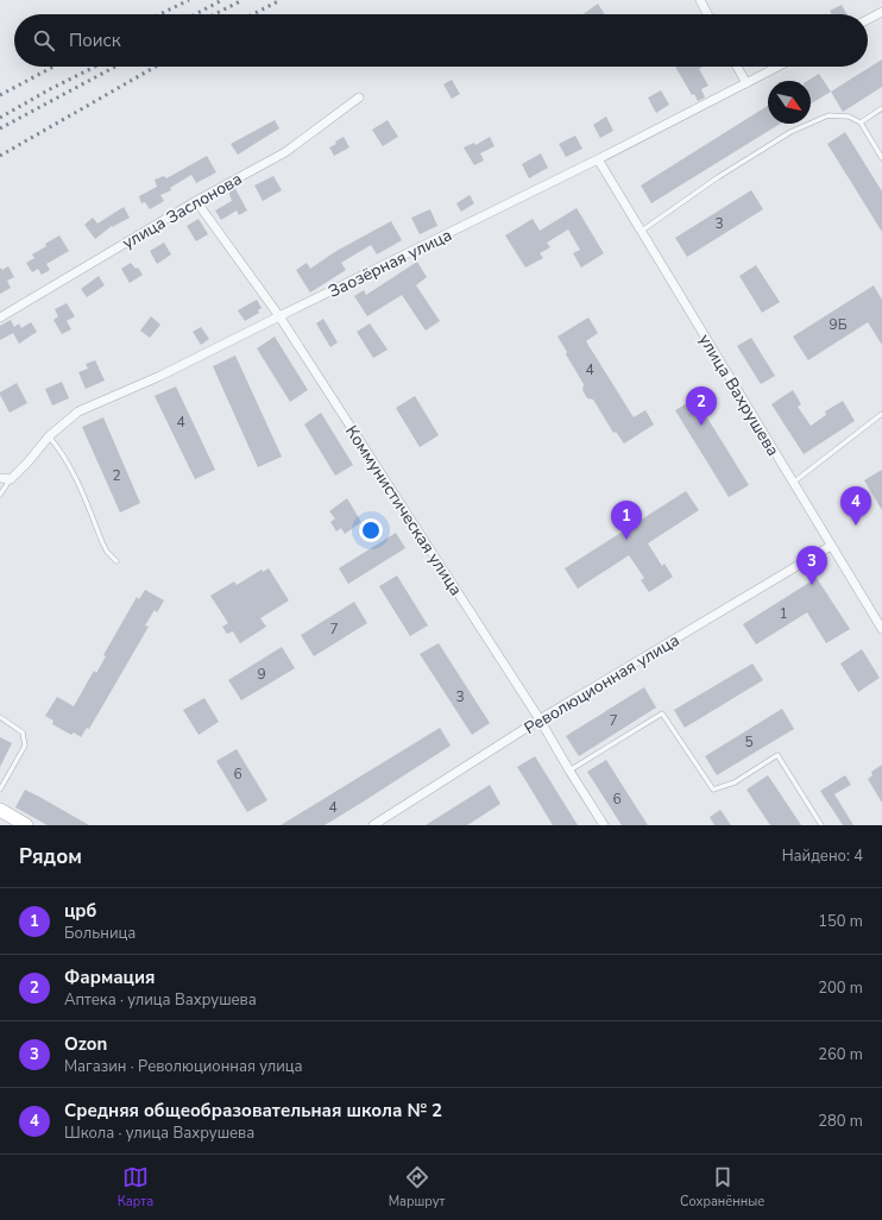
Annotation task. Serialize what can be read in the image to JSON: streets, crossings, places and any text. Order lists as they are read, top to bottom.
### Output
{
  "streets": {
    "street": [
      "улица Заслонова",
      "Заозёрная улица",
      "улица Вахрушева",
      "Коммунистическая улица",
      "Революционная улица"
    ]
  },
  "crossings": [
    ["улица Заслонова", "Коммунистическая улица"],
    ["Заозёрная улица", "улица Вахрушева"],
    ["Заозёрная улица", "Коммунистическая улица"],
    ["улица Вахрушева", "Революционная улица"],
    ["Коммунистическая улица", "Революционная улица"]
  ],
  "house_numbers": [
    "3",
    "9Б",
    "4",
    "4",
    "2",
    "1",
    "7",
    "9",
    "3",
    "7",
    "5",
    "6",
    "6",
    "4"
  ],
  "north": "bottom right",
  "page": {
    "search": "Поиск",
    "pins": [
      "2",
      "4",
      "1",
      "3"
    ],
    "heading": ["Рядом", "Найдено: 4"],
    "list": [
      {
        "mark": "1",
        "name": "црб",
        "note": "Больница",
        "value": "150 m"
      },
      {
        "mark": "2",
        "name": "Фармация",
        "note": "Аптека · улица Вахрушева",
        "value": "200 m"
      },
      {
        "mark": "3",
        "name": "Ozon",
        "note": "Магазин · Революционная улица",
        "value": "260 m"
      },
      {
        "mark": "4",
        "name": "Средняя общеобразовательная школа № 2",
        "note": "Школа · улица Вахрушева",
        "value": "280 m"
      }
    ],
    "nav": ["Карта", "Маршрут", "Сохранённые"]
  }
}
